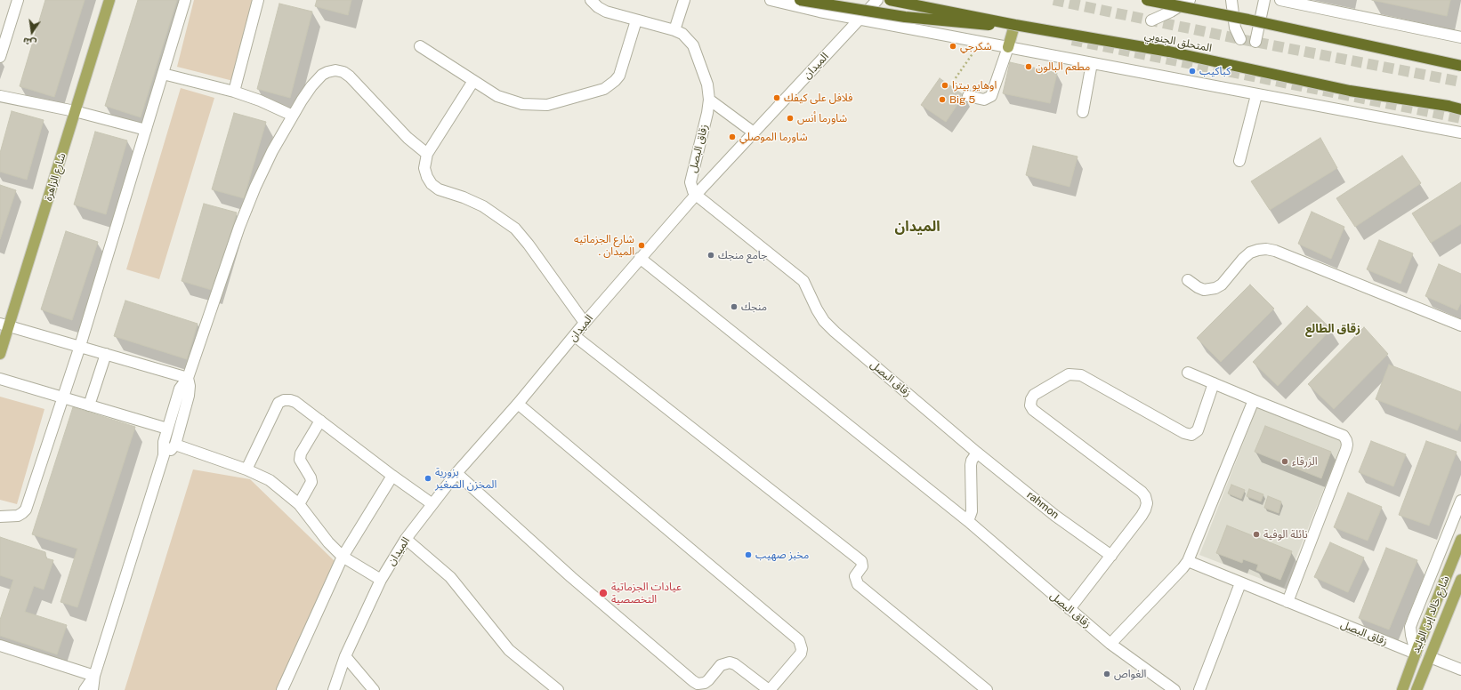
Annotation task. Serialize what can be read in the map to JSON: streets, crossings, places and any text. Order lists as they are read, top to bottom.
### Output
{
  "streets": {
    "highway": ["المتحلق الجنوبي"],
    "main road": ["شارع الزاهرة", "شارع خالد إبن الوليد"],
    "street": ["الميدان", "زقاق البصل", "rahmon"]
  },
  "crossings": [
    ["الميدان", "زقاق البصل"],
    ["زقاق البصل", "rahmon"],
    ["زقاق البصل", "شارع خالد إبن الوليد"]
  ],
  "districts": ["الميدان", "زقاق الطالع"],
  "places": [
    "شكرجي",
    "مطعم البالون",
    "كباكيب",
    "اوهايو بيتزا",
    "فلافل على كيفك",
    "Big 5",
    "شاورما أنس",
    "شاورما الموصلي",
    "شارع الجزماتيه . الميدان",
    "جامع منجك",
    "منجك",
    "الزرقاء",
    "بزورية المخزن الصغير",
    "نائلة الوفية",
    "مخبز صهيب",
    "عيادات الجزماتية التخصصية",
    "الغواص"
  ],
  "north": "bottom"
}
